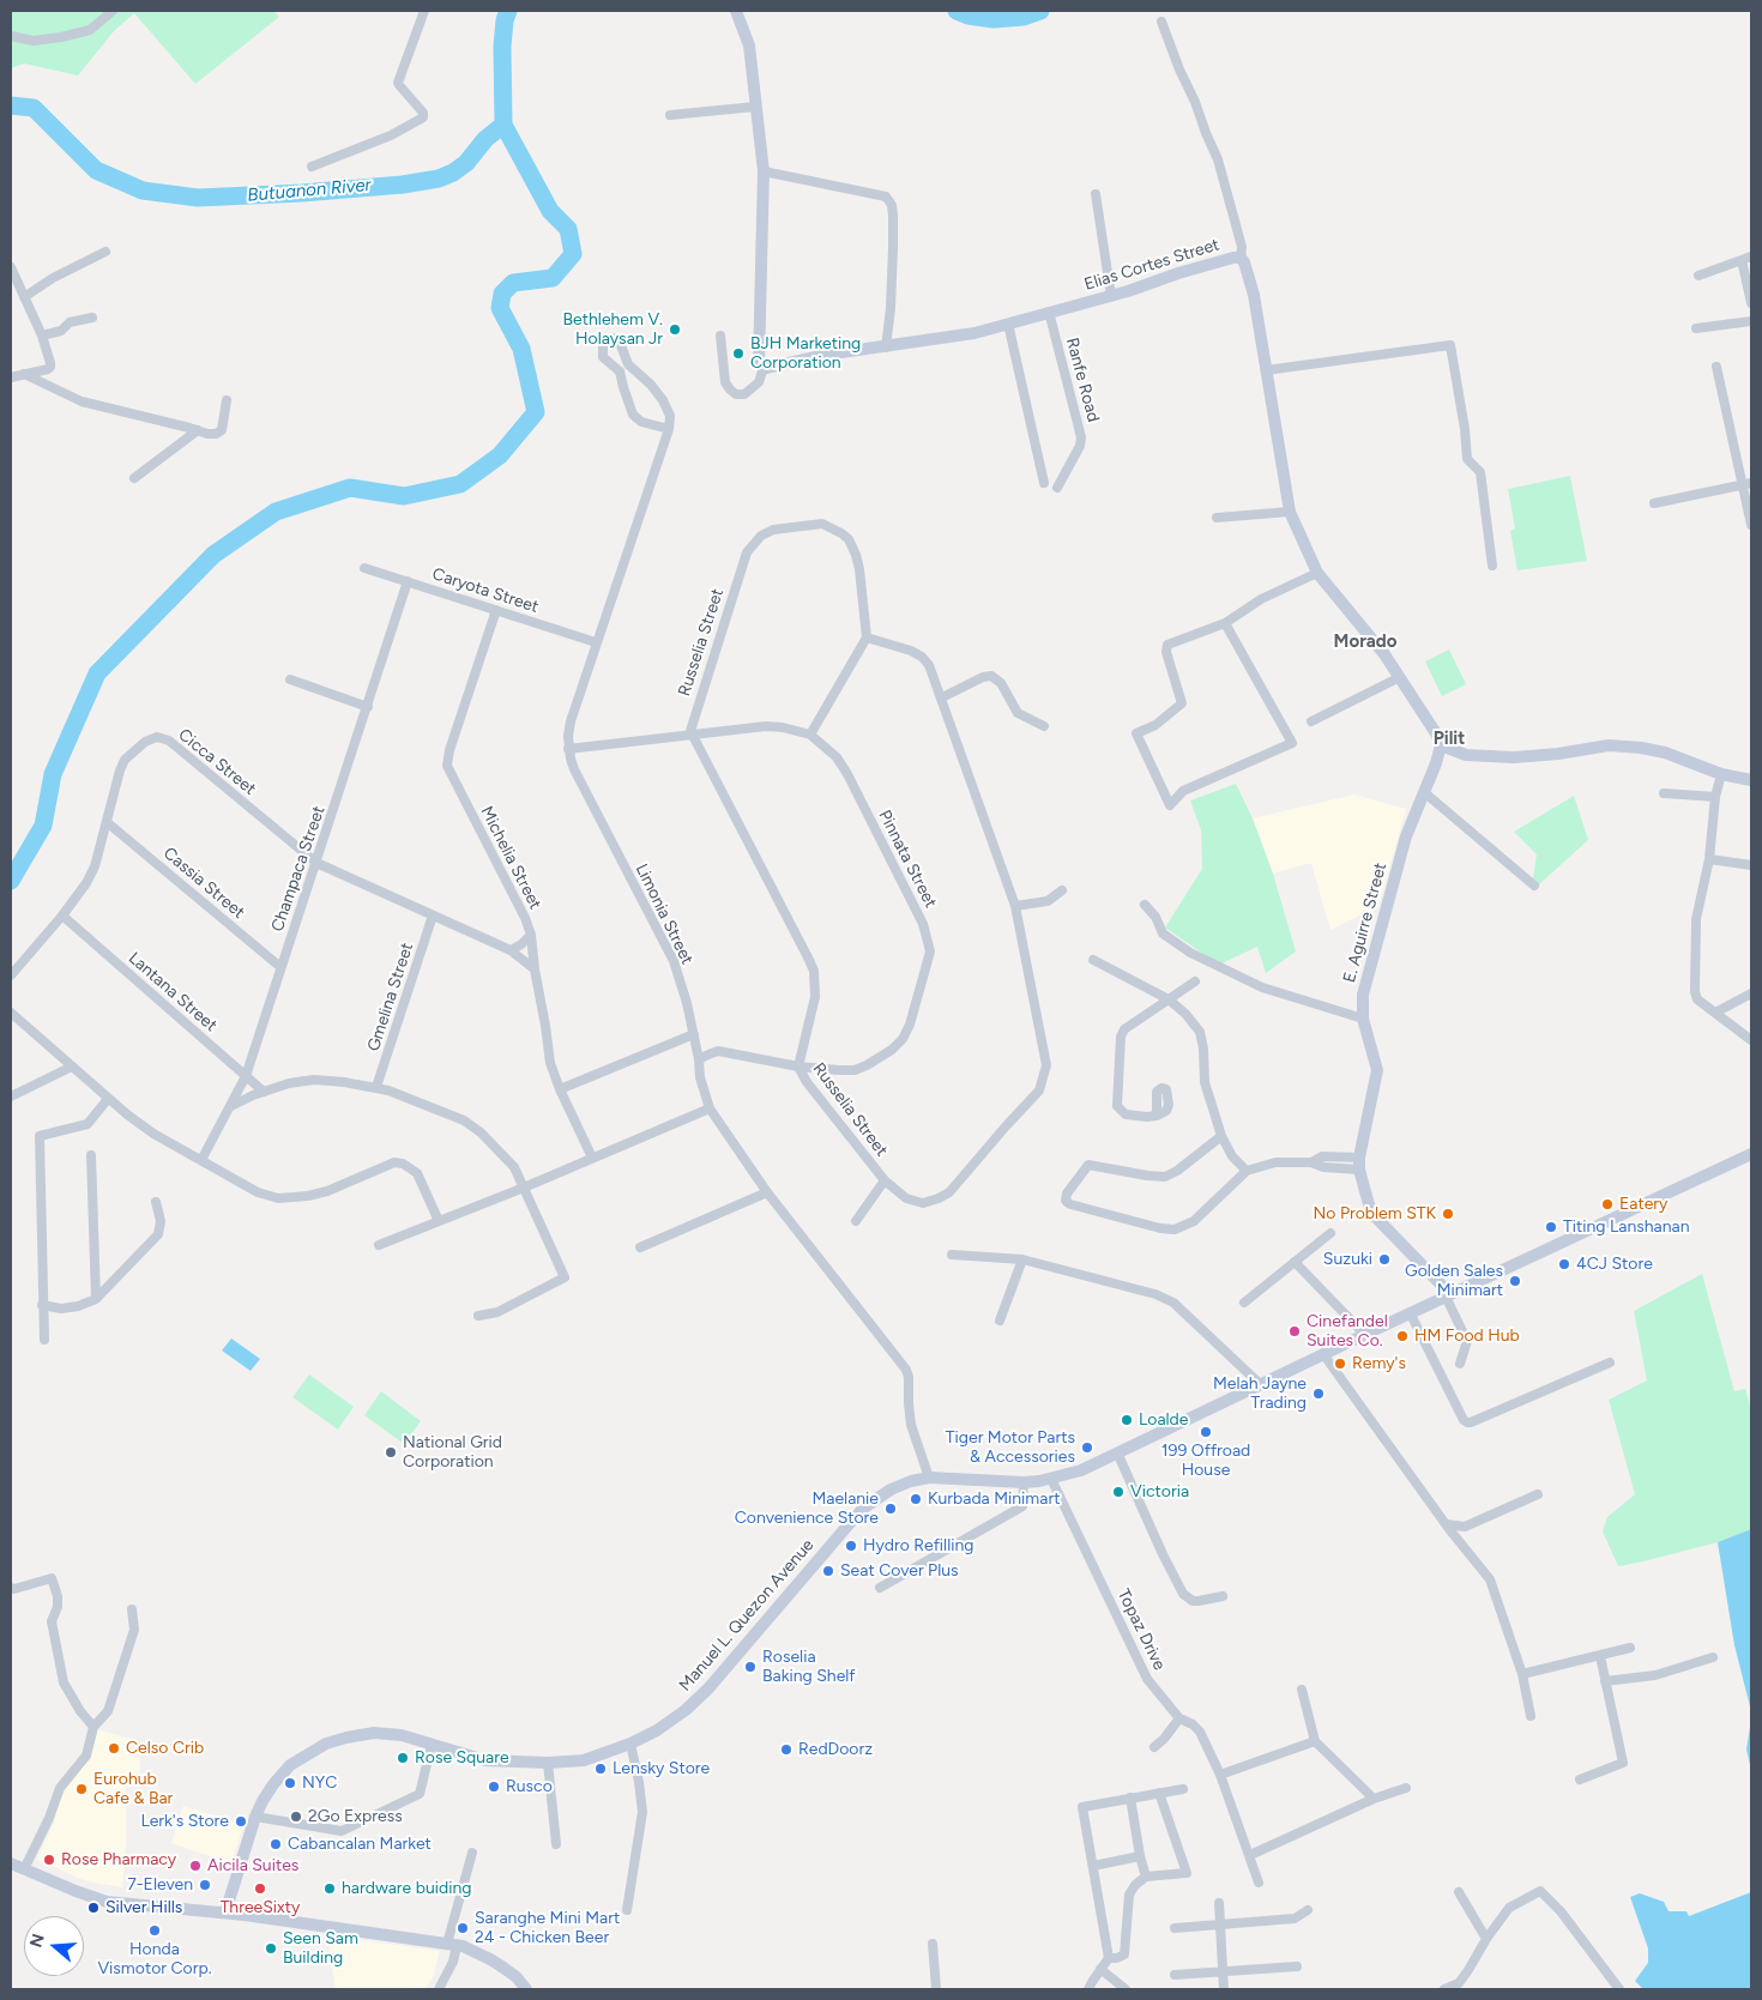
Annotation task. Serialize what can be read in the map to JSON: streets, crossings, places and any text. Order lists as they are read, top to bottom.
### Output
{
  "streets": {
    "main road": ["Elias Cortes Street", "E. Aguirre Street", "Manuel L. Quezon Avenue"],
    "street": [
      "Ranfe Road",
      "Caryota Street",
      "Russelia Street",
      "Cicca Street",
      "Michelia Street",
      "Pinnata Street",
      "Champaca Street",
      "Cassia Street",
      "Limonia Street",
      "Lantana Street",
      "Gmelina Street",
      "Topaz Drive"
    ]
  },
  "crossings": [
    ["Elias Cortes Street", "Ranfe Road"],
    ["Elias Cortes Street", "E. Aguirre Street"],
    ["Caryota Street", "Michelia Street"],
    ["Caryota Street", "Champaca Street"],
    ["Caryota Street", "Limonia Street"],
    ["Russelia Street", "Pinnata Street"],
    ["Cicca Street", "Michelia Street"],
    ["Cicca Street", "Champaca Street"],
    ["Cicca Street", "Cassia Street"],
    ["Cicca Street", "Lantana Street"],
    ["Cicca Street", "Gmelina Street"],
    ["Pinnata Street", "Limonia Street"],
    ["Champaca Street", "Cassia Street"],
    ["Champaca Street", "Lantana Street"],
    ["Limonia Street", "Manuel L. Quezon Avenue"],
    ["E. Aguirre Street", "Manuel L. Quezon Avenue"],
    ["Manuel L. Quezon Avenue", "Topaz Drive"]
  ],
  "districts": ["Morado", "Pilit"],
  "water": ["Butuanon River"],
  "places": [
    "Bethlehem V. Holaysan Jr",
    "BJH Marketing Corporation",
    "Eatery",
    "No Problem STK",
    "Titing Lanshanan",
    "Suzuki",
    "4CJ Store",
    "Golden Sales Minimart",
    "Cinefandel Suites Co.",
    "HM Food Hub",
    "Remy's",
    "Melah Jayne Trading",
    "Loalde",
    "199 Offroad House",
    "Tiger Motor Parts & Accessories",
    "National Grid Corporation",
    "Victoria",
    "Kurbada Minimart",
    "Maelanie Convenience Store",
    "Hydro Refilling",
    "Seat Cover Plus",
    "Roselia Baking Shelf",
    "Celso Crib",
    "RedDoorz",
    "Rose Square",
    "Lensky Store",
    "NYC",
    "Rusco",
    "Eurohub Cafe & Bar",
    "2Go Express",
    "Lerk's Store",
    "Cabancalan Market",
    "Rose Pharmacy",
    "Aicila Suites",
    "7-Eleven",
    "ThreeSixty",
    "hardware buiding",
    "Silver Hills",
    "Saranghe Mini Mart 24 - Chicken Beer",
    "Honda Vismotor Corp.",
    "Seen Sam Building"
  ],
  "north": "left"
}
